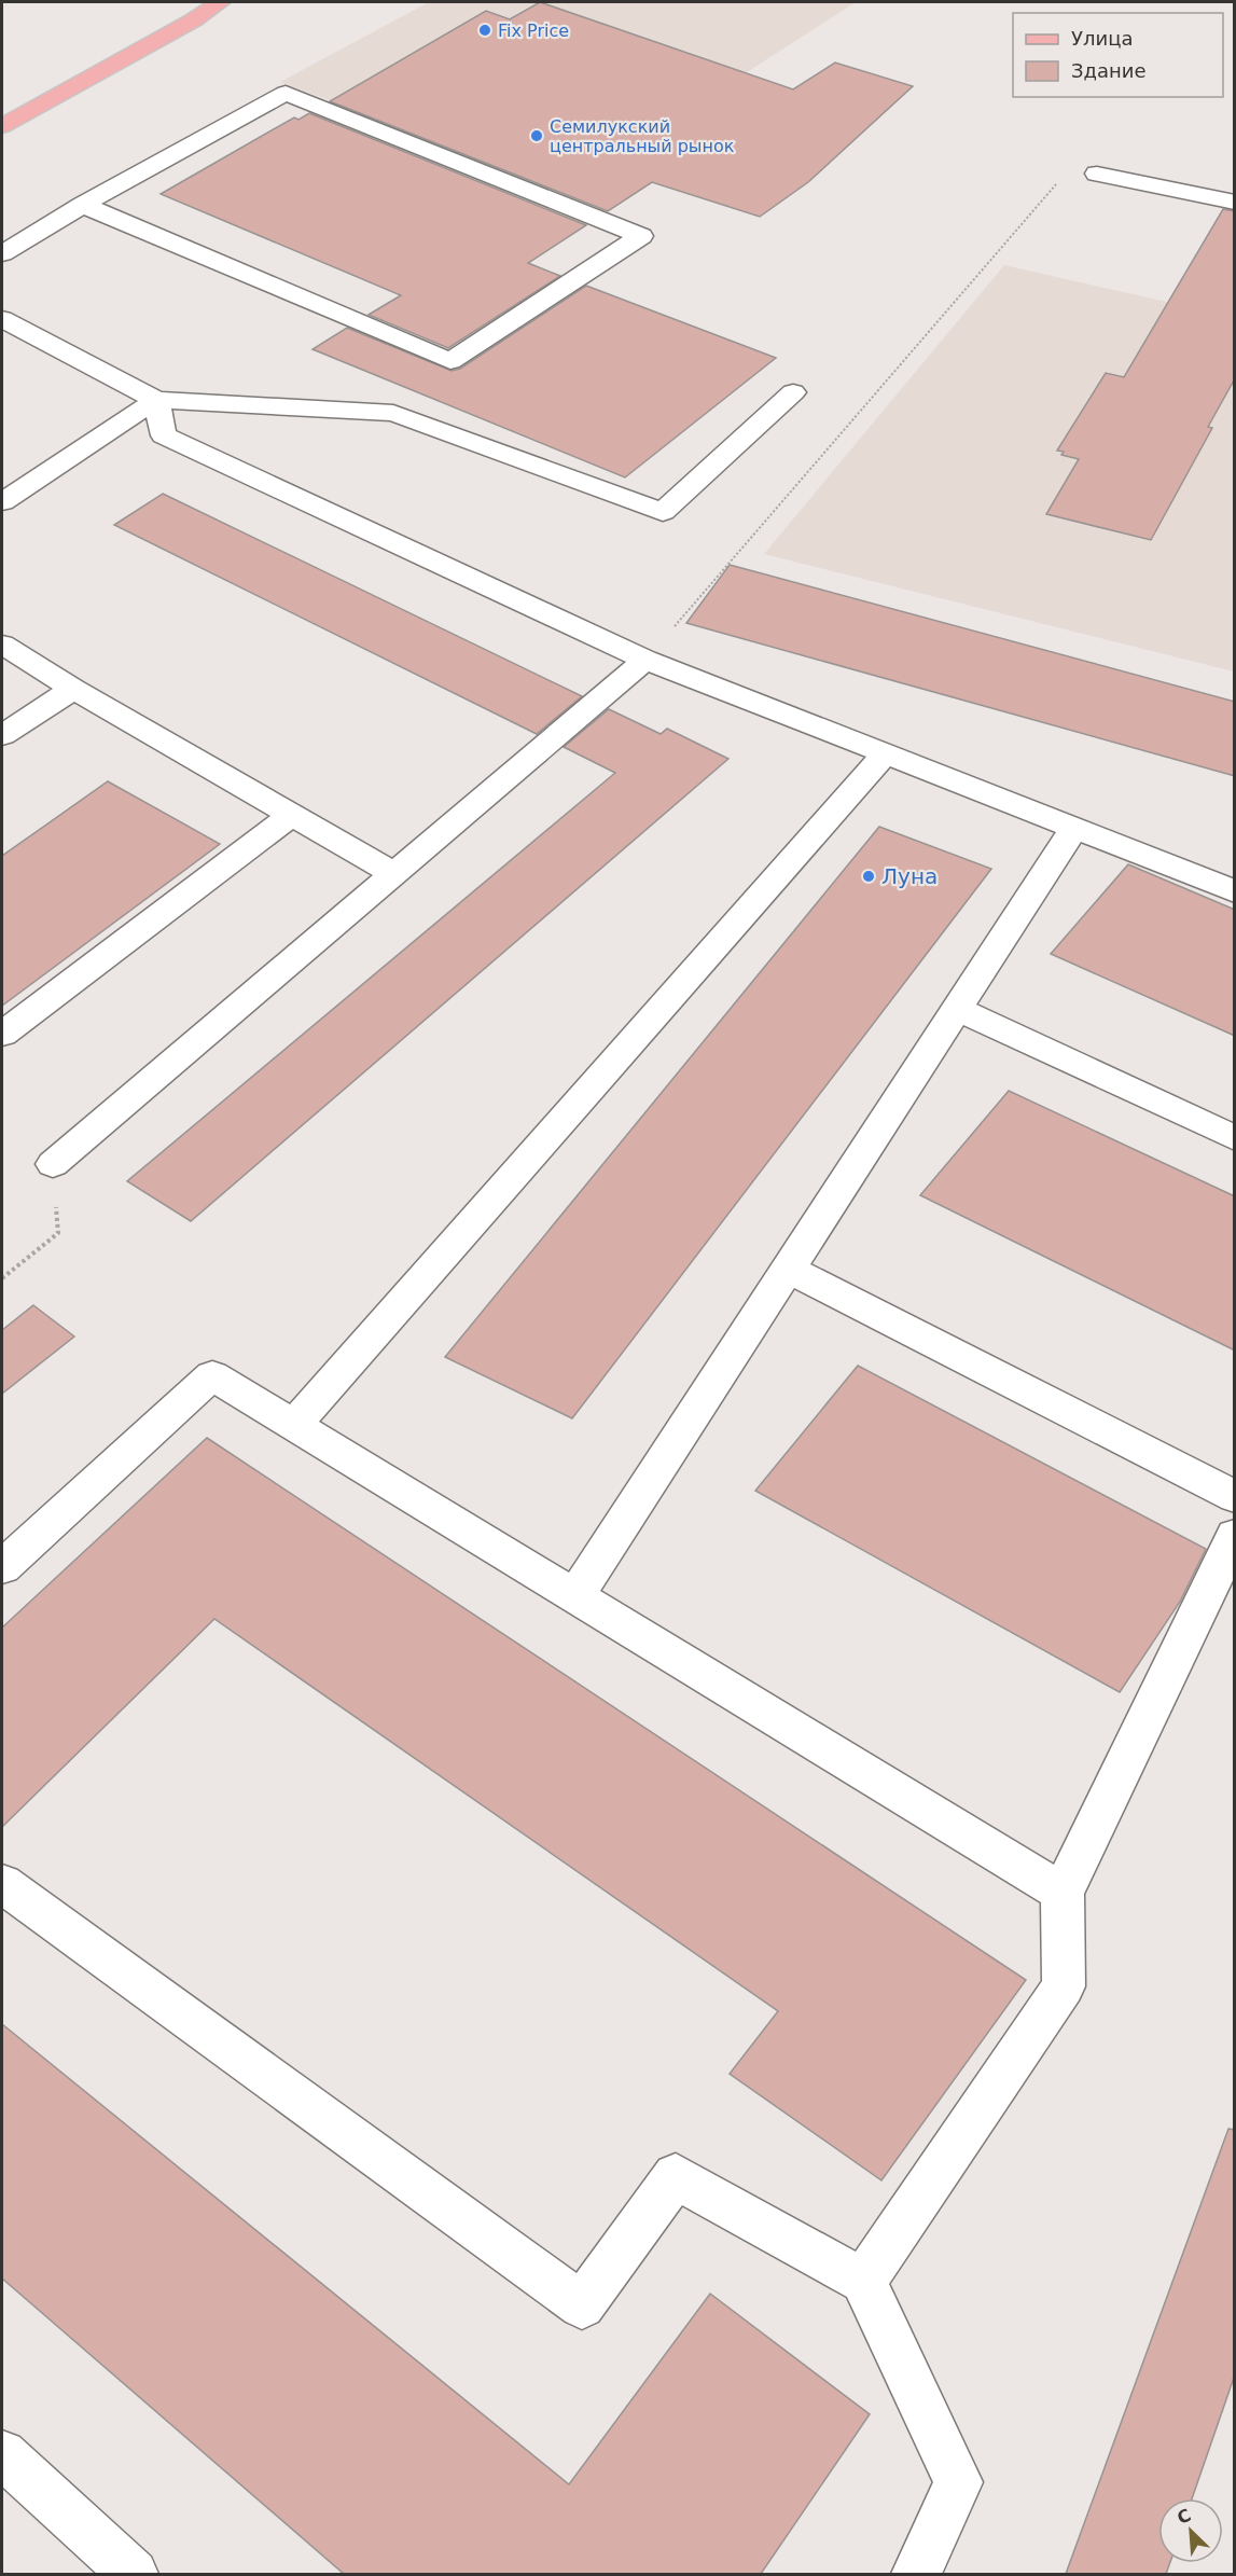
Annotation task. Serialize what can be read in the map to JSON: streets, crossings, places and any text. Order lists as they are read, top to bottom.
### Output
{
  "places": ["Fix Price", "Семилукский центральный рынок", "Луна"],
  "legend": ["Улица", "Здание"],
  "north": "top left"
}
